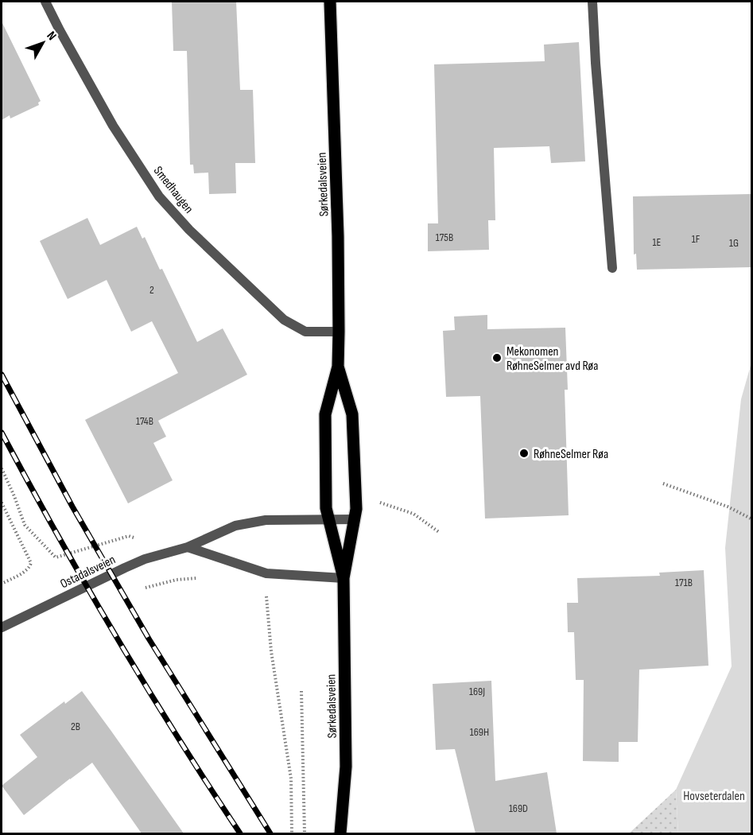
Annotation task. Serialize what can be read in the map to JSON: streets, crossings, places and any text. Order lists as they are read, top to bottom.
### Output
{
  "streets": {
    "main road": ["Sørkedalsveien"],
    "street": ["Smedhaugen", "Ostadalsveien"]
  },
  "crossings": [
    ["Sørkedalsveien", "Smedhaugen"],
    ["Sørkedalsveien", "Ostadalsveien"]
  ],
  "parks": ["Hovseterdalen"],
  "places": ["Mekonomen RøhneSelmer avd Røa", "RøhneSelmer Røa"],
  "house_numbers": [
    "175B",
    "1F",
    "1E",
    "1G",
    "2",
    "174B",
    "171B",
    "169J",
    "2B",
    "169H",
    "169D"
  ],
  "north": "top right"
}
